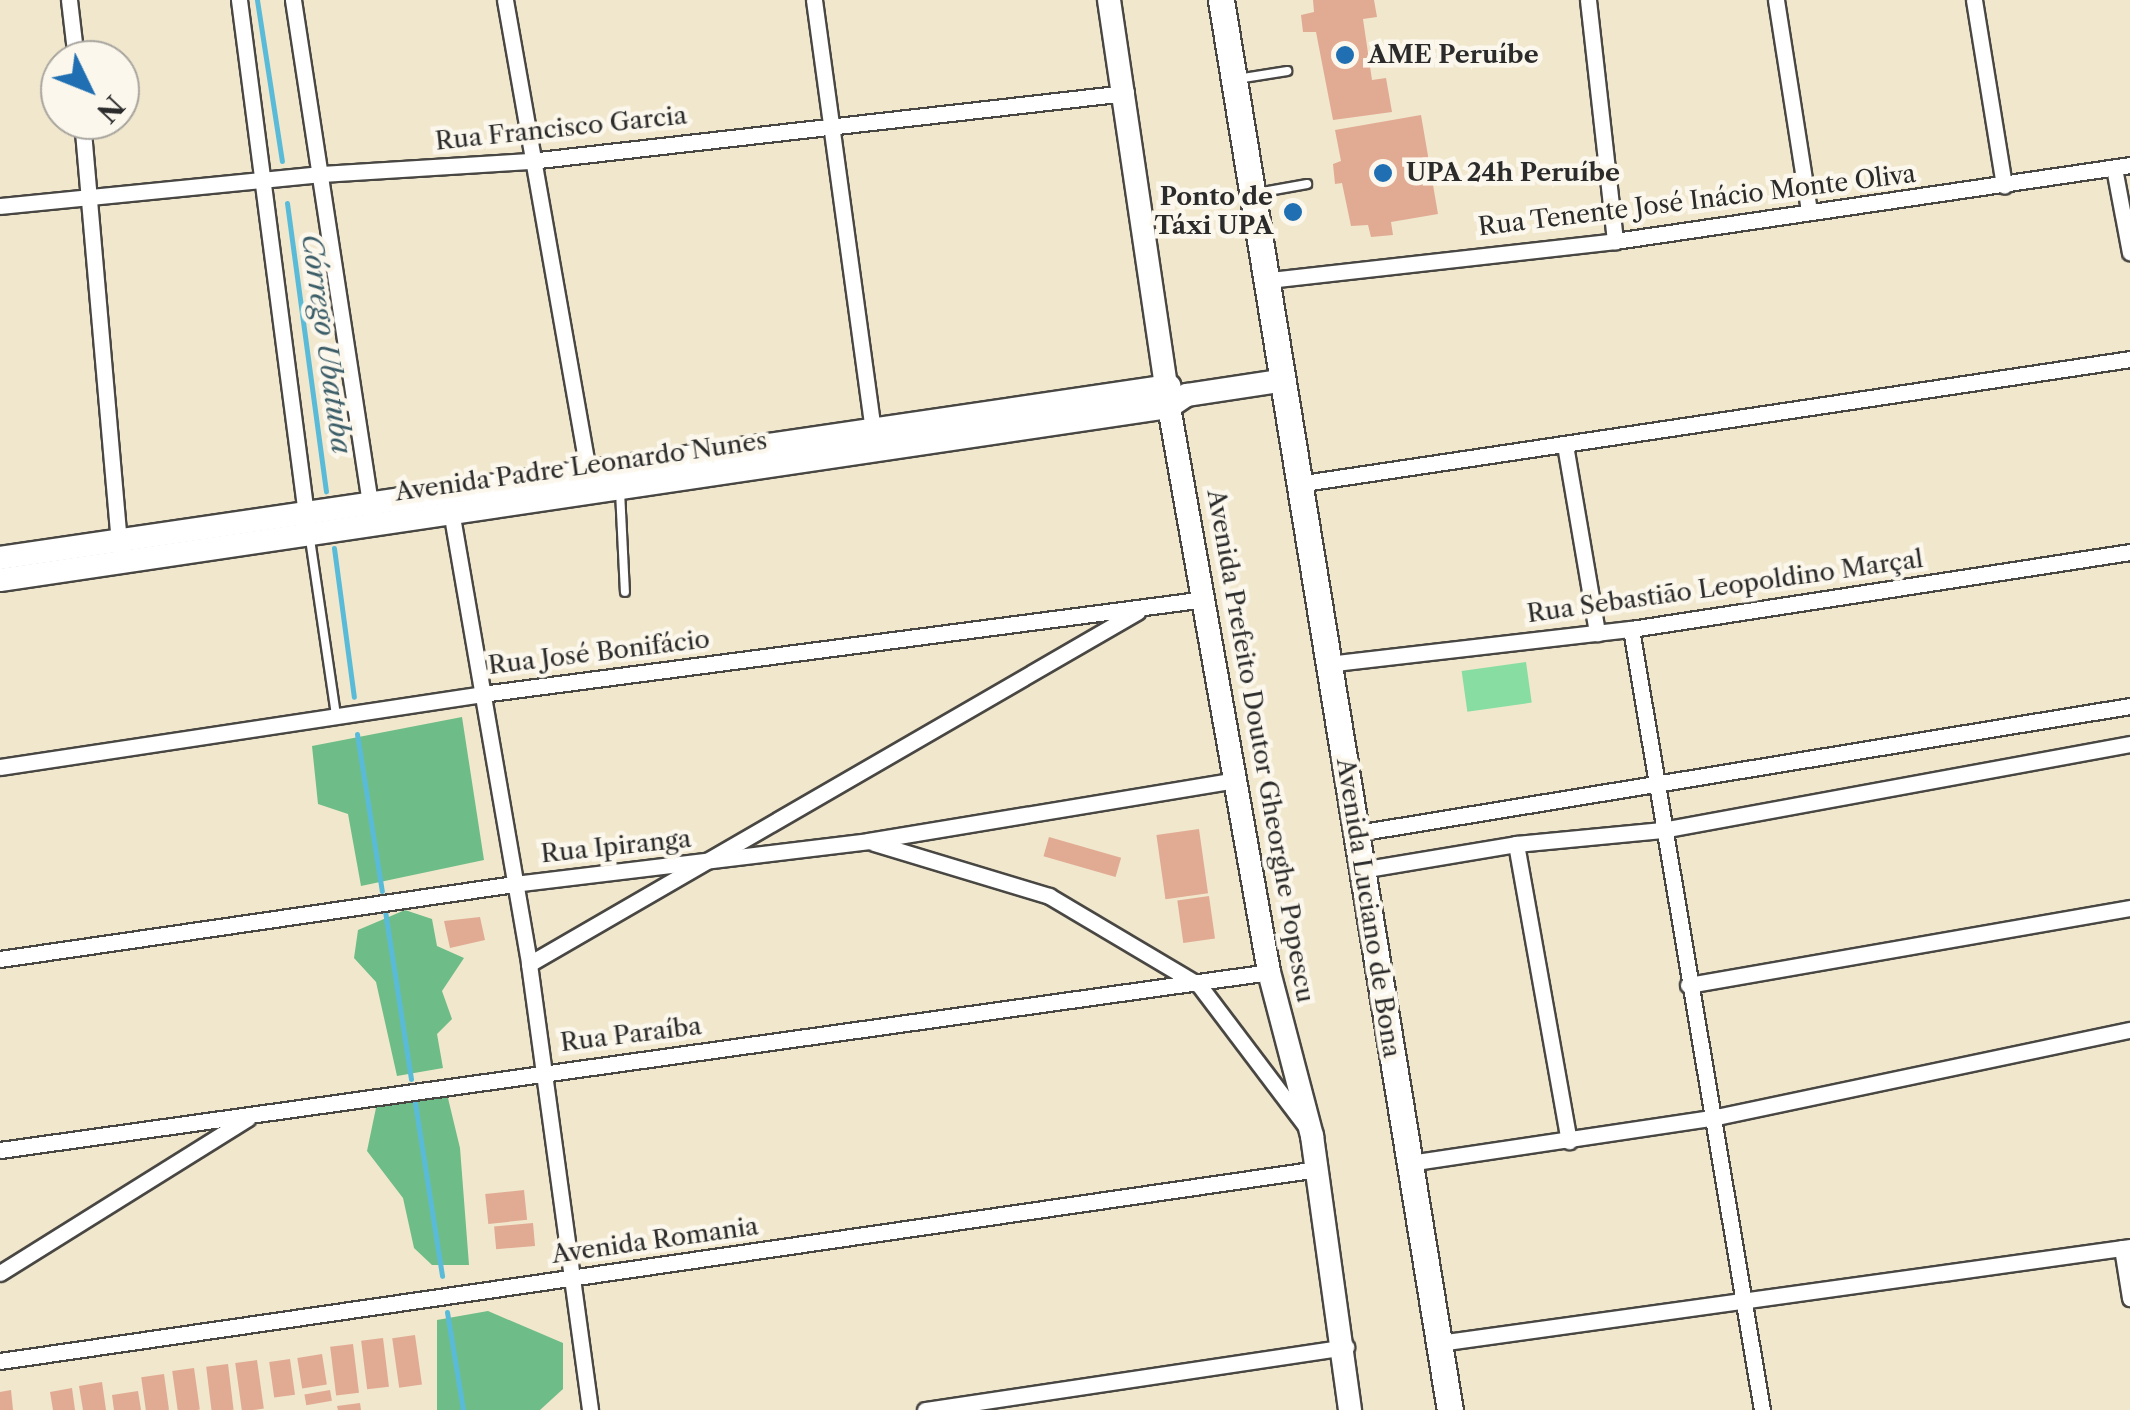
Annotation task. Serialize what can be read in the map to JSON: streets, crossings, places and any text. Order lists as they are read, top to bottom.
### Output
{
  "streets": {
    "main road": ["Avenida Luciano de Bona"],
    "street": [
      "Rua Francisco Garcia",
      "Rua Tenente José Inácio Monte Oliva",
      "Avenida Padre Leonardo Nunes",
      "Rua Sebastião Leopoldino Marçal",
      "Rua José Bonifácio",
      "Avenida Prefeito Doutor Gheorghe Popescu",
      "Rua Ipiranga",
      "Rua Paraíba",
      "Avenida Romania"
    ]
  },
  "crossings": [
    ["Rua Francisco Garcia", "Avenida Prefeito Doutor Gheorghe Popescu"],
    ["Rua Tenente José Inácio Monte Oliva", "Avenida Luciano de Bona"],
    ["Avenida Padre Leonardo Nunes", "Avenida Prefeito Doutor Gheorghe Popescu"],
    ["Avenida Padre Leonardo Nunes", "Avenida Luciano de Bona"],
    ["Rua Sebastião Leopoldino Marçal", "Avenida Luciano de Bona"],
    ["Rua José Bonifácio", "Avenida Prefeito Doutor Gheorghe Popescu"],
    ["Avenida Prefeito Doutor Gheorghe Popescu", "Rua Ipiranga"],
    ["Avenida Prefeito Doutor Gheorghe Popescu", "Rua Paraíba"],
    ["Avenida Prefeito Doutor Gheorghe Popescu", "Avenida Romania"]
  ],
  "water": ["Córrego Ubatuba"],
  "places": ["AME Peruíbe", "UPA 24h Peruíbe", "Ponto de Táxi UPA"],
  "north": "bottom right"
}
